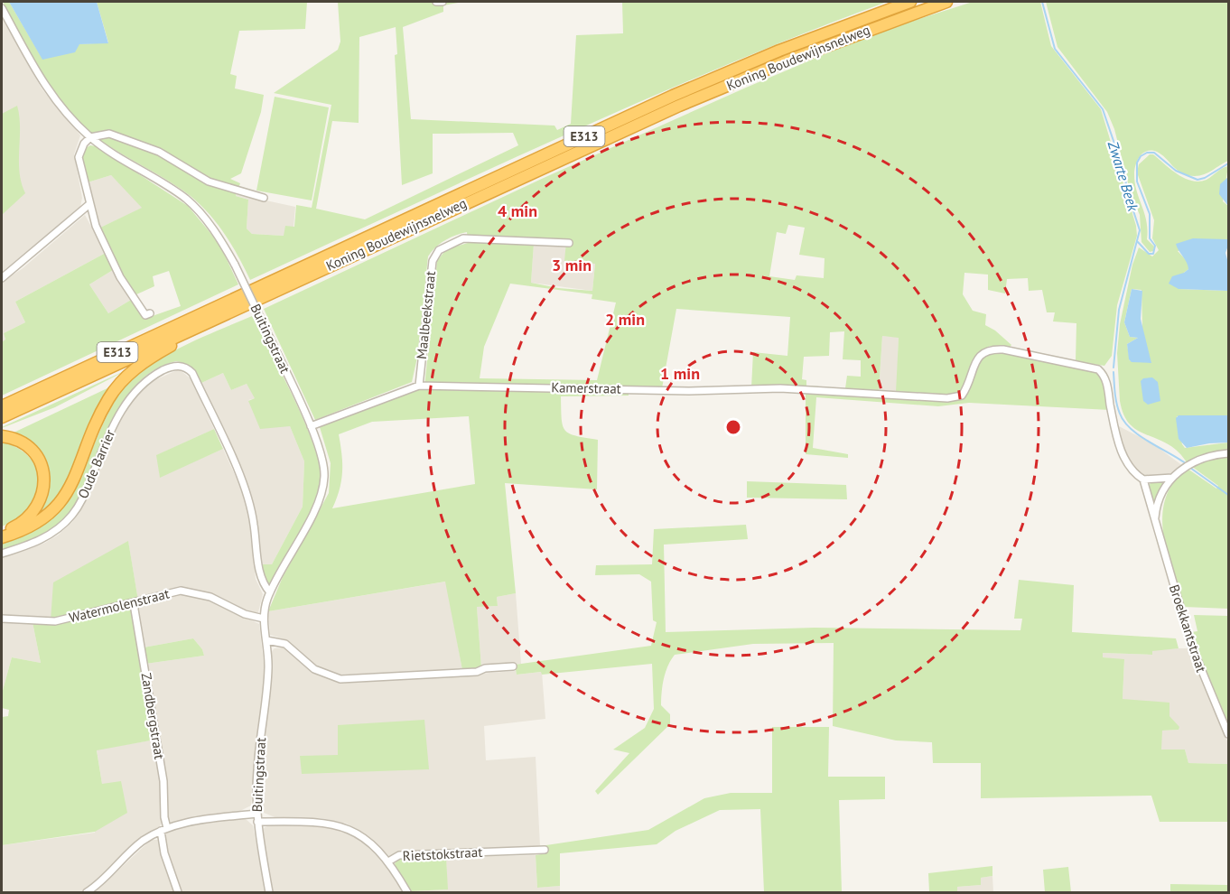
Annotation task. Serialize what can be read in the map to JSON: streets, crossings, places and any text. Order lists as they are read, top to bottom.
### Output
{
  "streets": {
    "highway": ["Koning Boudewijnsnelweg", "E313"],
    "street": [
      "Maalbeekstraat",
      "Buitingstraat",
      "Kamerstraat",
      "Oude Barrier",
      "Watermolenstraat",
      "Broekkantstraat",
      "Zandbergstraat",
      "Rietstokstraat"
    ]
  },
  "crossings": [
    ["Maalbeekstraat", "Kamerstraat"],
    ["Buitingstraat", "Kamerstraat"],
    ["Buitingstraat", "Oude Barrier"],
    ["Buitingstraat", "Watermolenstraat"],
    ["Buitingstraat", "Rietstokstraat"],
    ["Kamerstraat", "Broekkantstraat"],
    ["Watermolenstraat", "Zandbergstraat"]
  ],
  "water": ["Zwarte Beek"],
  "rings": [
    "4 min",
    "3 min",
    "2 min",
    "1 min"
  ]
}
